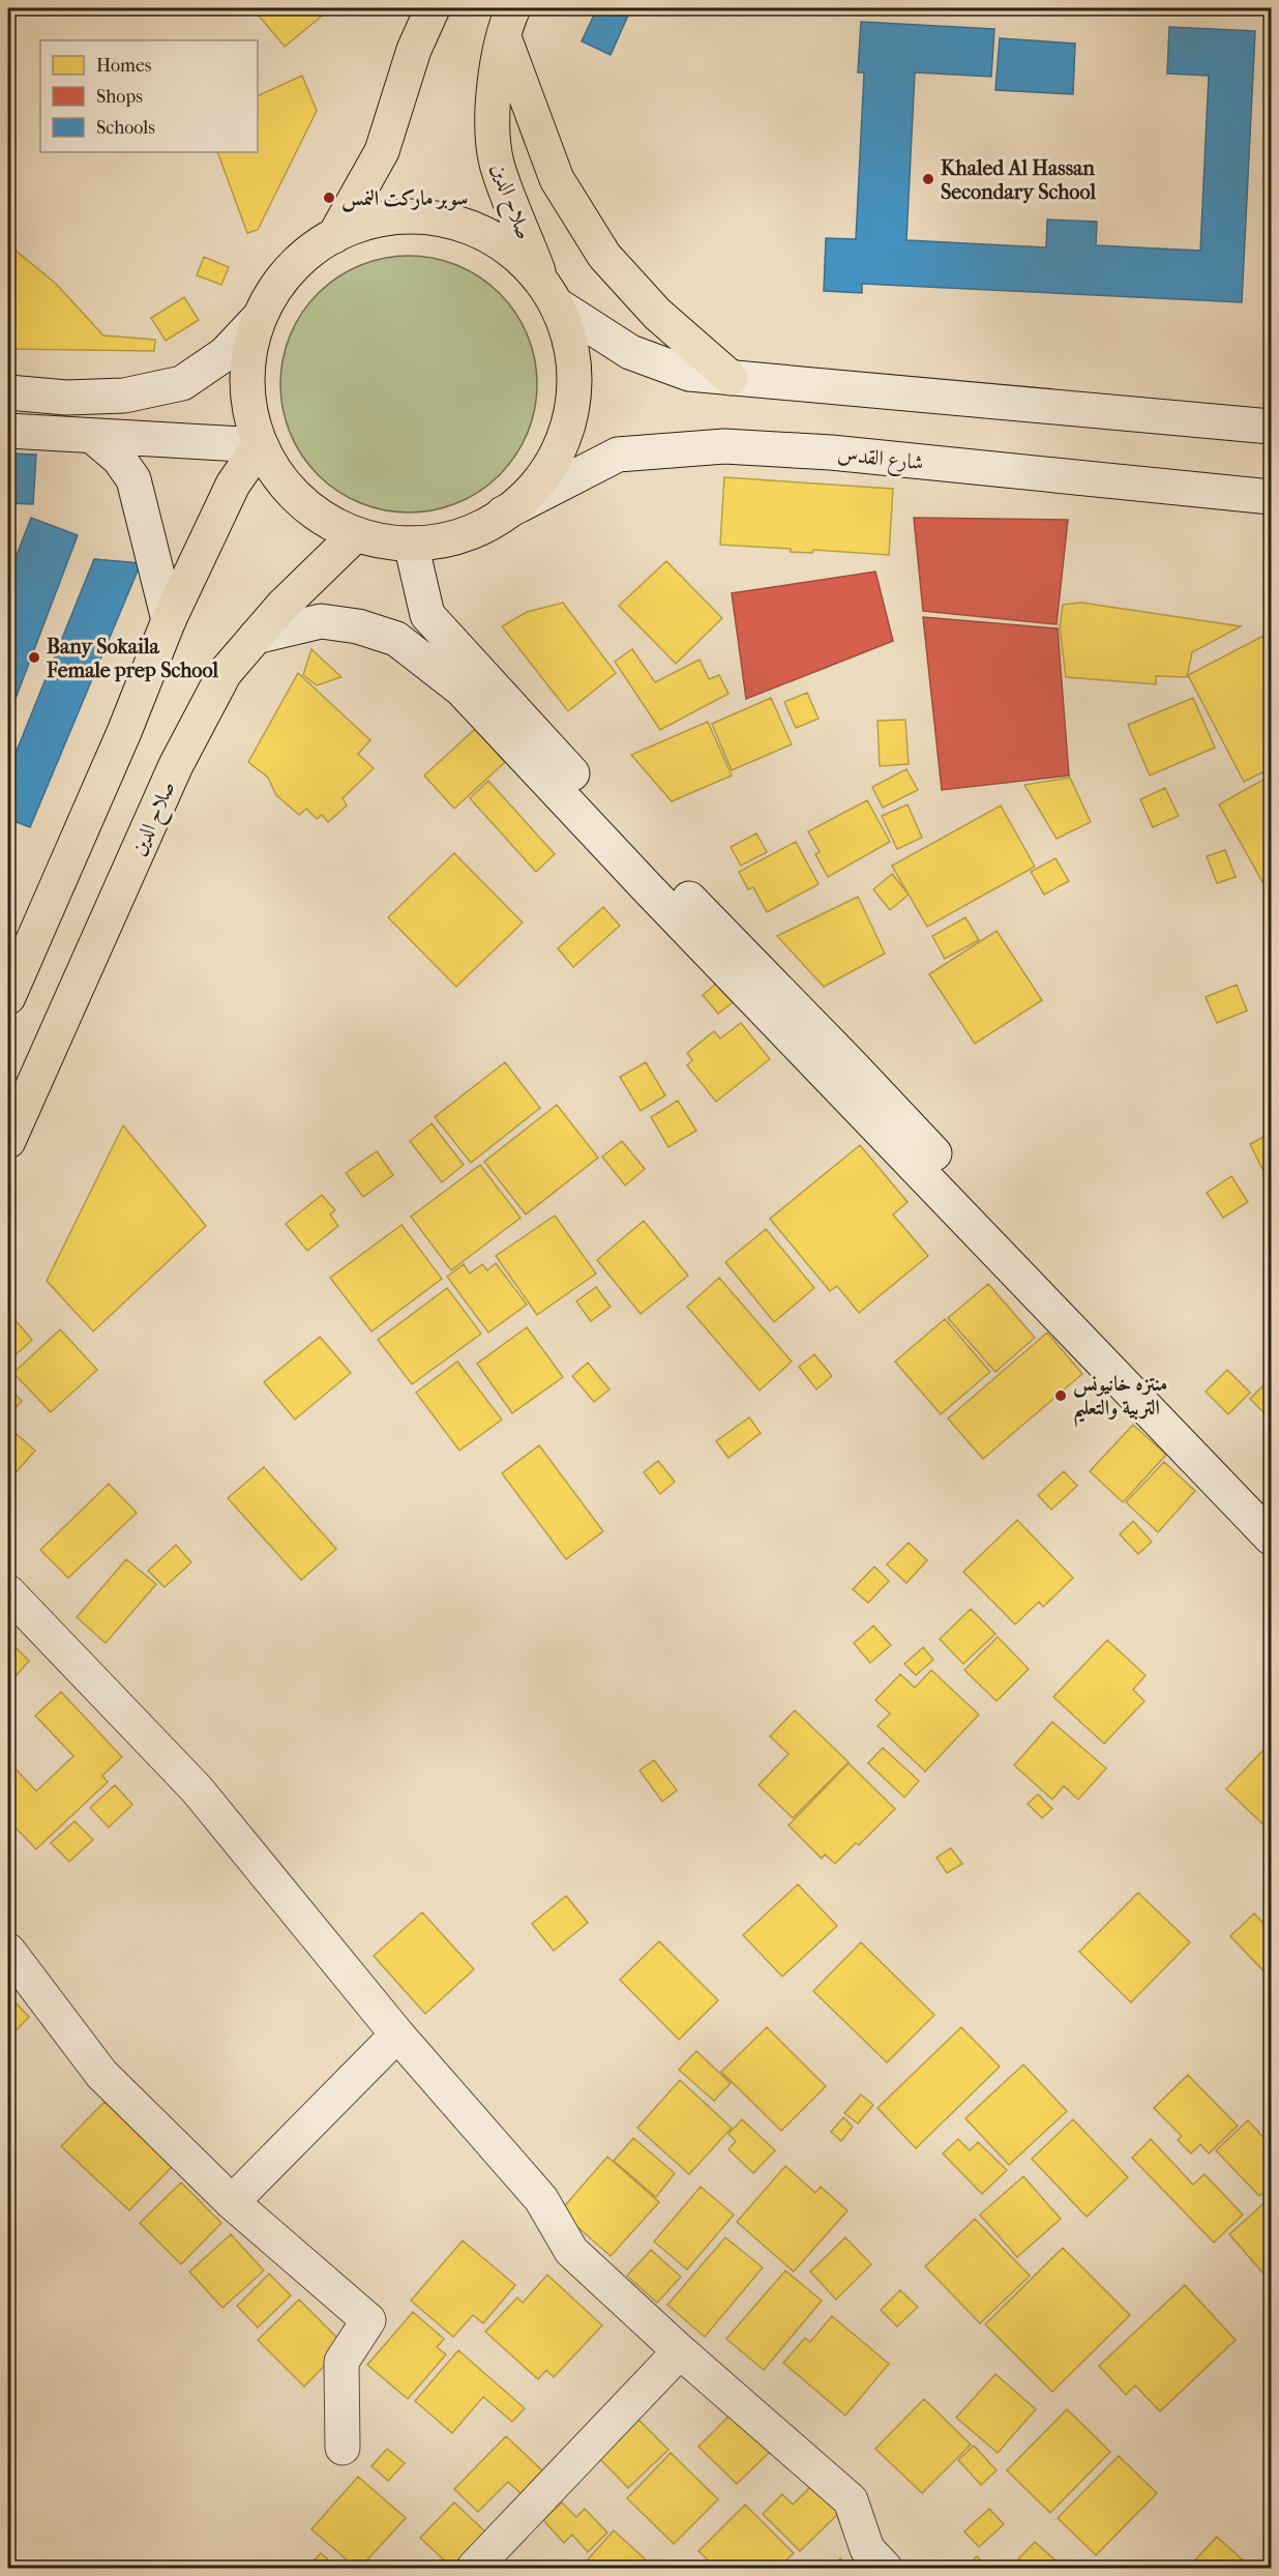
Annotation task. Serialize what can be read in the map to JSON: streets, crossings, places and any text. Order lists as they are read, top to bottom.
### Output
{
  "streets": {
    "highway": ["صلاح الدين"],
    "main road": ["شارع القدس"]
  },
  "crossings": [
    ["صلاح الدين", "شارع القدس"]
  ],
  "places": [
    "Khaled Al Hassan Secondary School",
    "سوبر ماركت النمس",
    "Bany Sokaila Female prep School",
    "منتزه خانيونس التربية والتعليم"
  ],
  "legend": ["Homes", "Shops", "Schools"]
}
